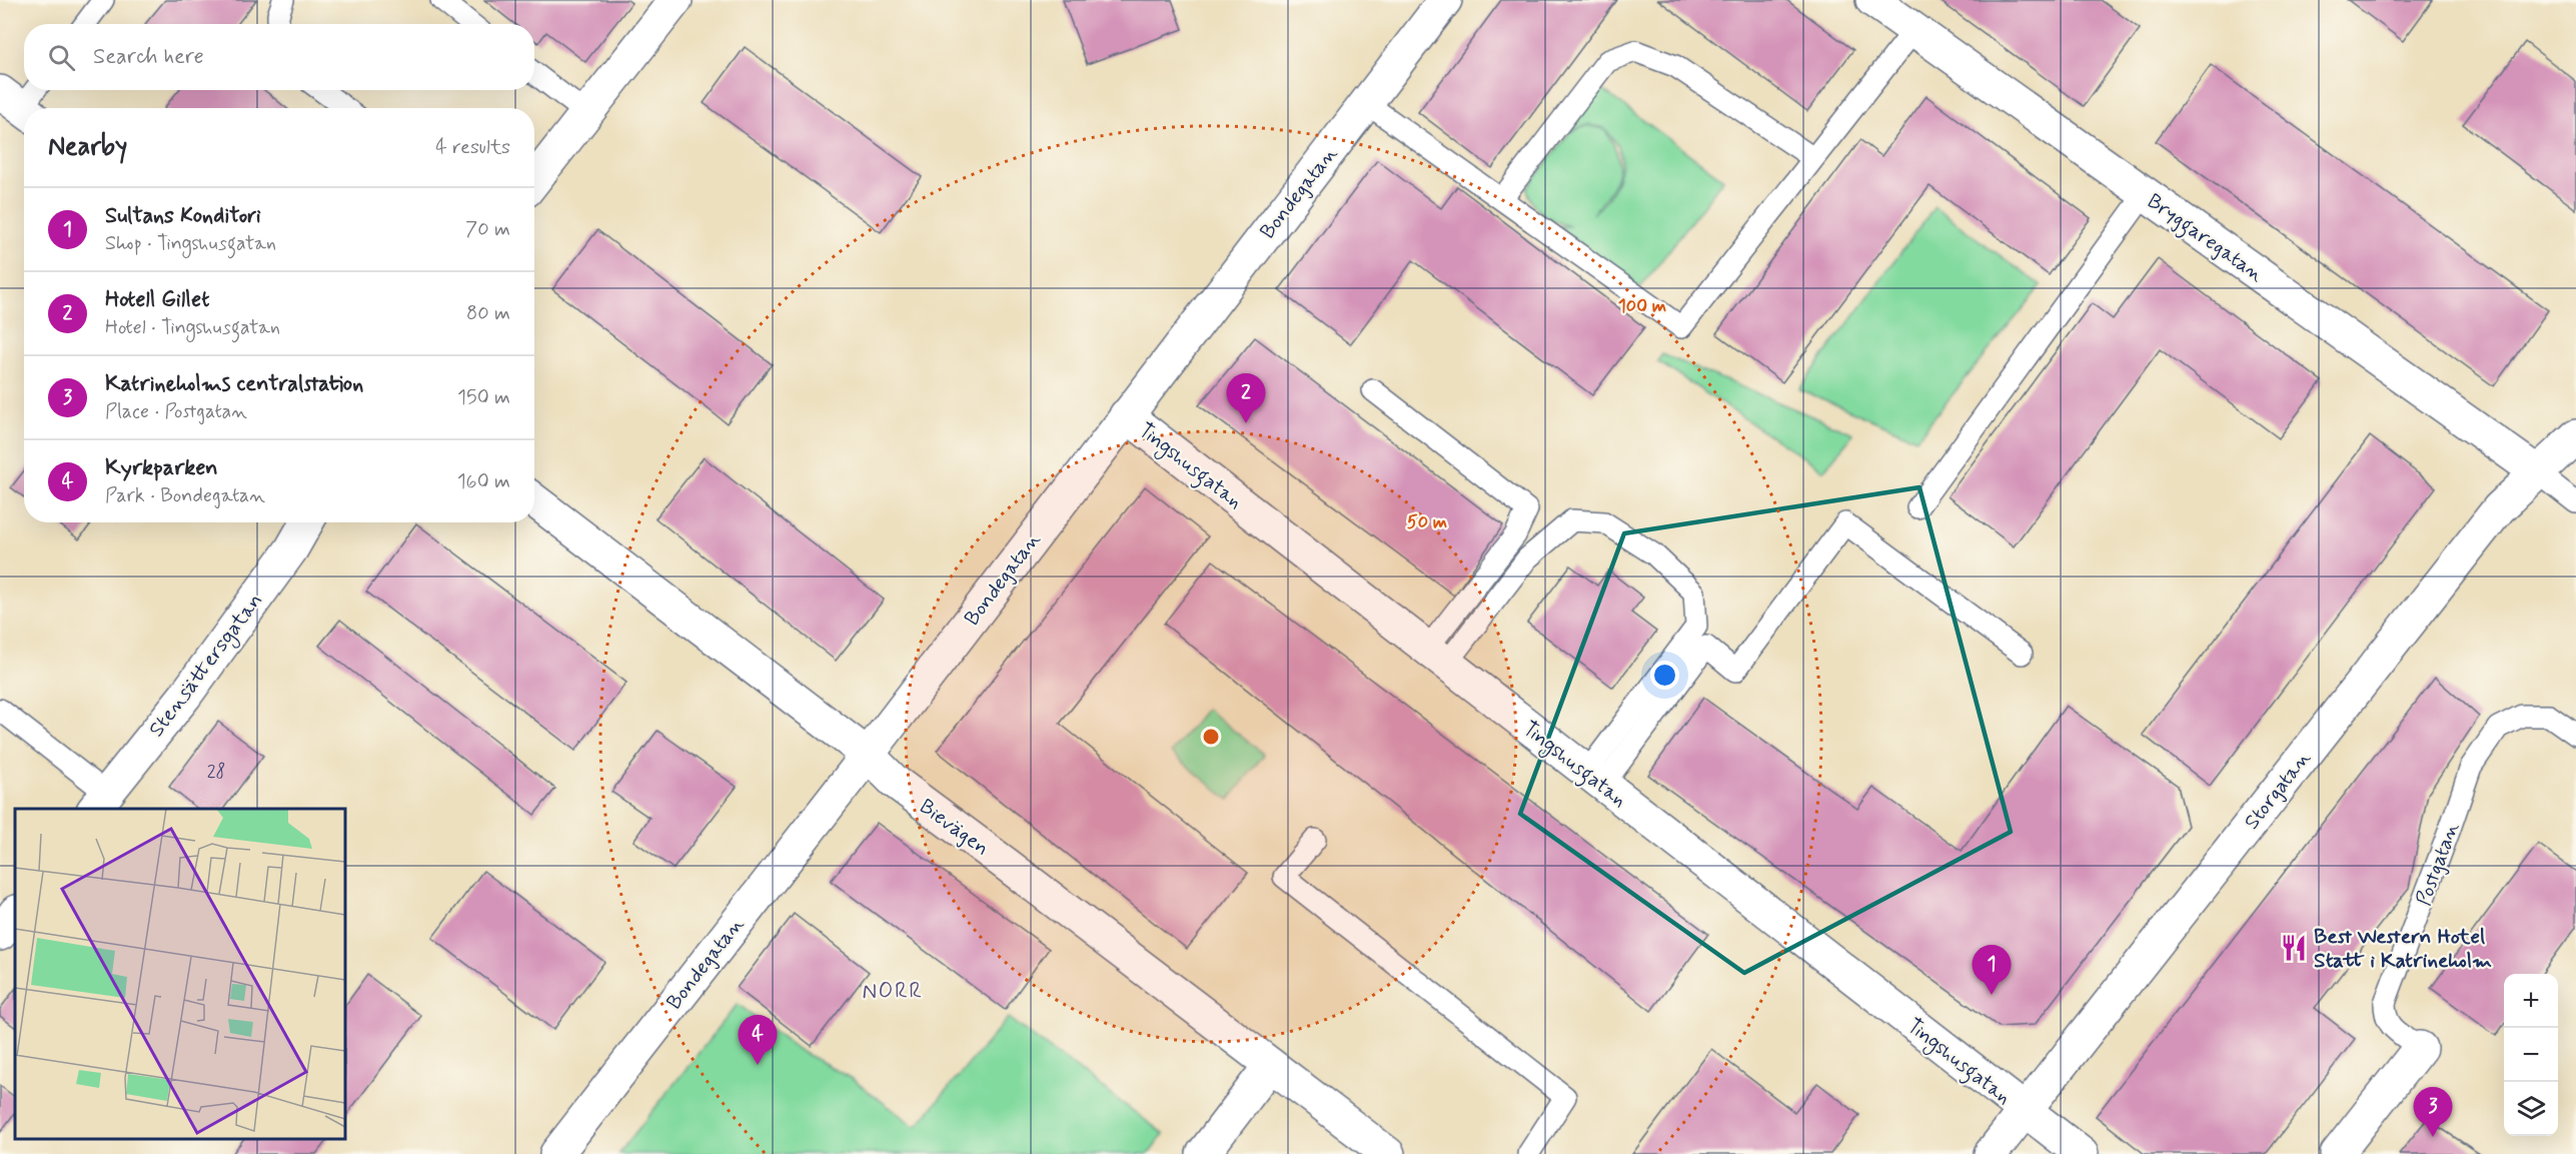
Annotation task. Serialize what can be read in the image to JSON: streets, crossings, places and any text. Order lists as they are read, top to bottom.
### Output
{
  "streets": {
    "street": [
      "Bondegatan",
      "Bryggaregatan",
      "Tingshusgatan",
      "Stensättersgatan",
      "Storgatan",
      "Bievägen",
      "Postgatan"
    ]
  },
  "crossings": [
    ["Bondegatan", "Tingshusgatan"],
    ["Bondegatan", "Bievägen"],
    ["Bryggaregatan", "Storgatan"],
    ["Tingshusgatan", "Storgatan"]
  ],
  "districts": ["NORR"],
  "places": {
    "restaurant": ["Best Western Hotel Statt i Katrineholm"]
  },
  "house_numbers": ["28"],
  "page": {
    "search": "Search here",
    "heading": ["Nearby", "4 results"],
    "list": [
      {
        "mark": "1",
        "name": "Sultans Konditori",
        "note": "Shop · Tingshusgatan",
        "value": "70 m"
      },
      {
        "mark": "2",
        "name": "Hotell Gillet",
        "note": "Hotel · Tingshusgatan",
        "value": "80 m"
      },
      {
        "mark": "3",
        "name": "Katrineholms centralstation",
        "note": "Place · Postgatan",
        "value": "150 m"
      },
      {
        "mark": "4",
        "name": "Kyrkparken",
        "note": "Park · Bondegatan",
        "value": "160 m"
      }
    ],
    "pins": [
      "2",
      "1",
      "4",
      "3"
    ],
    "map_buttons": ["+", "−"]
  },
  "rings": ["100 m", "50 m"]
}
